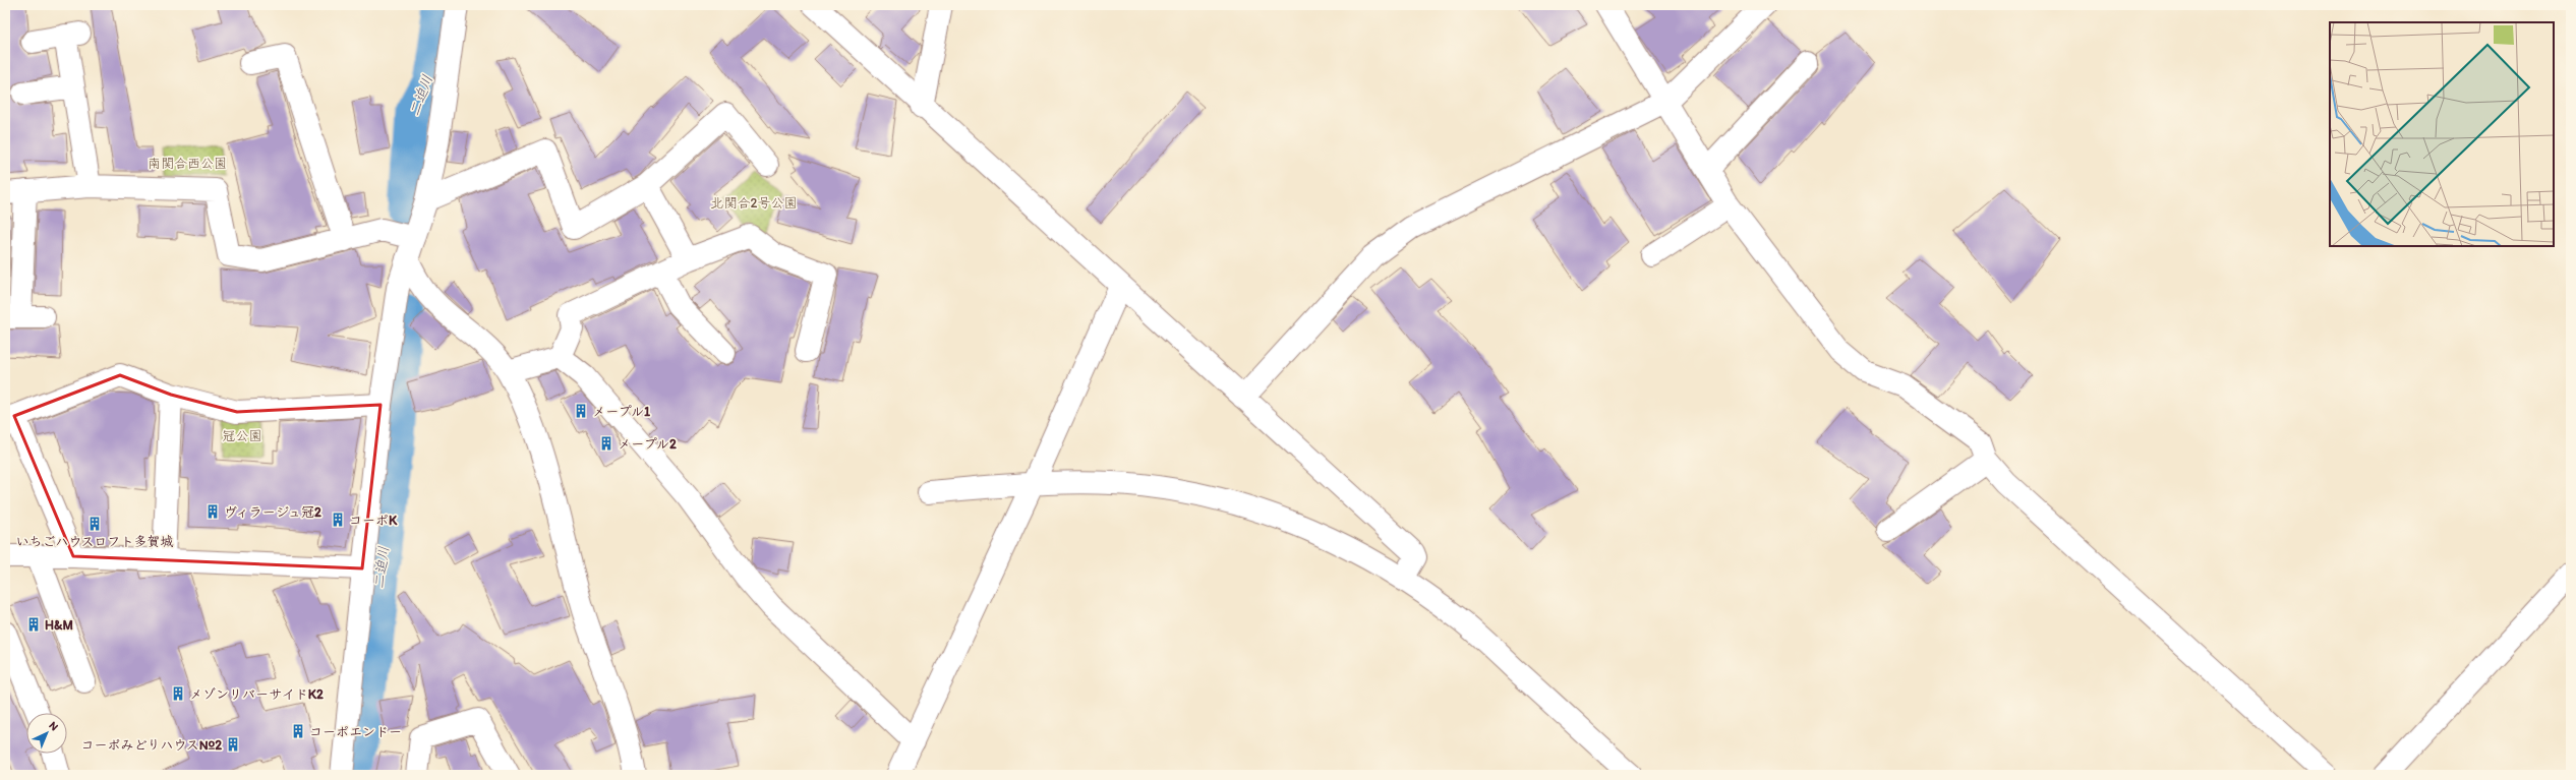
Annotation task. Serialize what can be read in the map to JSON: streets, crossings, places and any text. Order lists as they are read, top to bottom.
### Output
{
  "water": ["二迫川"],
  "parks": ["南関合西公園", "北関合2号公園", "冠公園"],
  "places": {
    "building": [
      "メープル1",
      "メープル2",
      "ヴィラージュ冠2",
      "コーポK",
      "いちごハウスロフト多賀城",
      "H&M",
      "メゾンリバーサイドK2",
      "コーポエンドー",
      "コーポみどりハウス№2"
    ]
  },
  "north": "top right"
}
